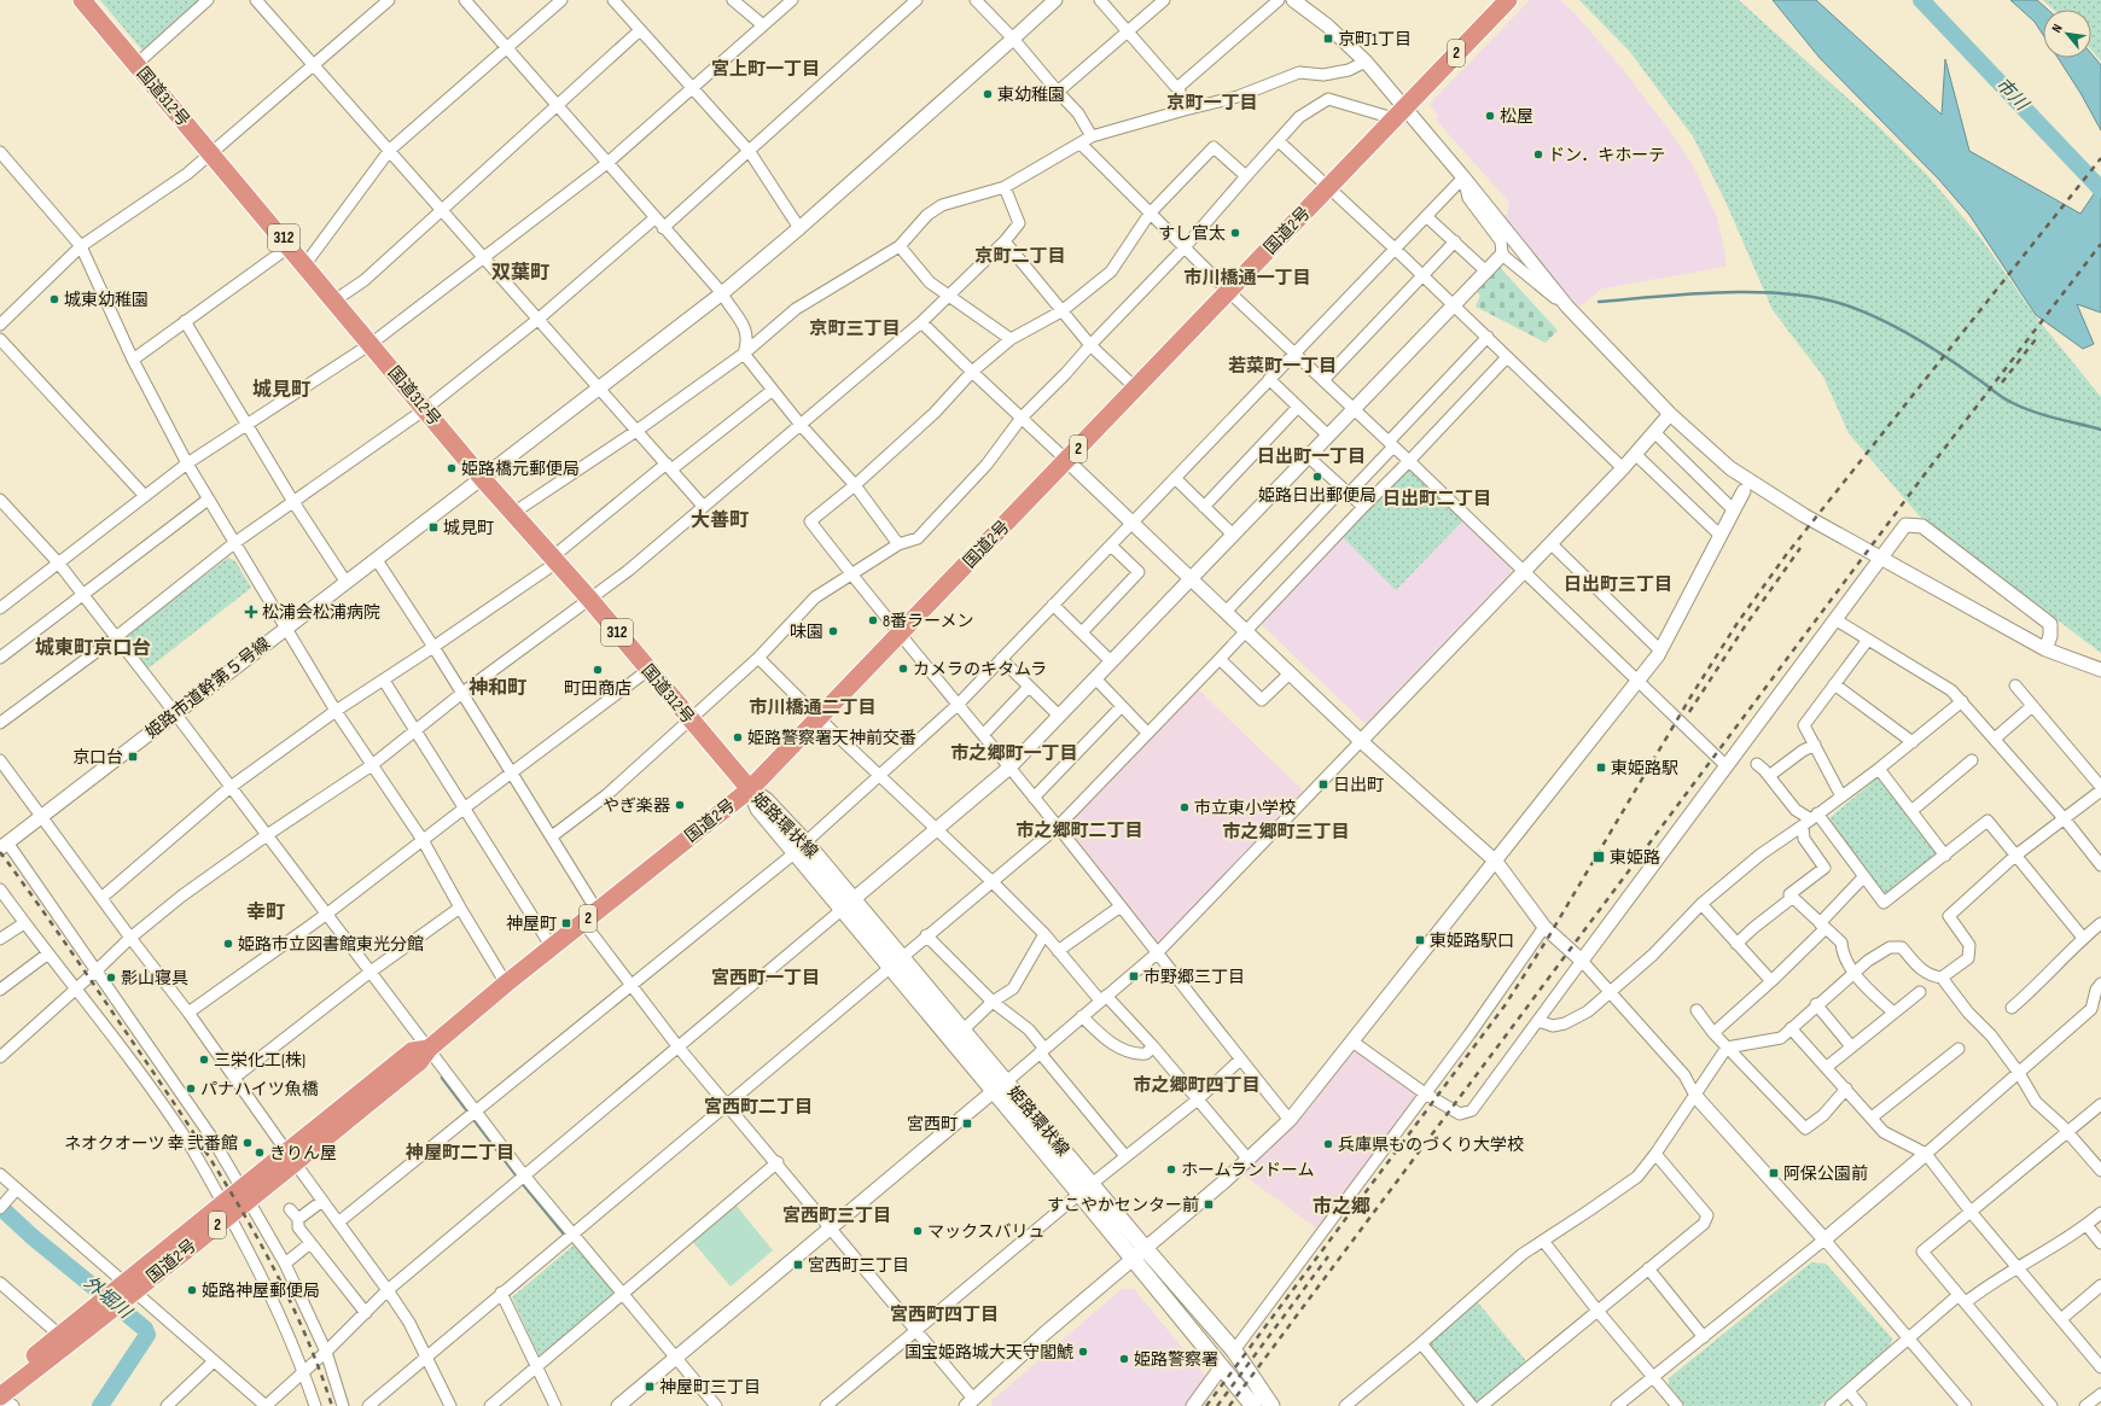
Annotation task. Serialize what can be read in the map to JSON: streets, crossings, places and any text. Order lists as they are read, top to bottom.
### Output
{
  "streets": {
    "highway": [
      "2",
      "国道312号",
      "国道2号",
      "312"
    ],
    "main road": ["姫路環状線"],
    "street": ["姫路市道幹第５号線"]
  },
  "crossings": [
    ["国道312号", "国道2号"],
    ["国道312号", "姫路市道幹第５号線"],
    ["国道312号", "姫路環状線"],
    ["国道2号", "姫路環状線"]
  ],
  "districts": [
    "宮上町一丁目",
    "京町一丁目",
    "京町二丁目",
    "双葉町",
    "市川橋通一丁目",
    "京町三丁目",
    "若菜町一丁目",
    "城見町",
    "日出町一丁目",
    "日出町二丁目",
    "大善町",
    "日出町三丁目",
    "城東町京口台",
    "神和町",
    "市川橋通二丁目",
    "市之郷町一丁目",
    "市之郷町二丁目",
    "市之郷町三丁目",
    "幸町",
    "宮西町一丁目",
    "市之郷町四丁目",
    "宮西町二丁目",
    "神屋町二丁目",
    "市之郷",
    "宮西町三丁目",
    "宮西町四丁目"
  ],
  "water": ["市川", "外堀川"],
  "places": {
    "transit": [
      "京町1丁目",
      "城見町",
      "京口台",
      "東姫路駅",
      "日出町",
      "東姫路",
      "神屋町",
      "東姫路駅口",
      "市野郷三丁目",
      "宮西町",
      "阿保公園前",
      "すこやかセンター前",
      "宮西町三丁目",
      "神屋町三丁目"
    ],
    "other": [
      "東幼稚園",
      "松屋",
      "ドン．キホーテ",
      "すし官太",
      "城東幼稚園",
      "姫路橋元郵便局",
      "姫路日出郵便局",
      "8番ラーメン",
      "味園",
      "カメラのキタムラ",
      "町田商店",
      "姫路警察署天神前交番",
      "やぎ楽器",
      "市立東小学校",
      "姫路市立図書館東光分館",
      "影山寝具",
      "三栄化工(株)",
      "パナハイツ魚橋",
      "ネオクオーツ 幸 弐番館",
      "兵庫県ものづくり大学校",
      "きりん屋",
      "ホームランドーム",
      "マックスバリュ",
      "姫路神屋郵便局",
      "国宝姫路城大天守閣鯱",
      "姫路警察署"
    ],
    "health": ["松浦会松浦病院"]
  },
  "north": "top left"
}
